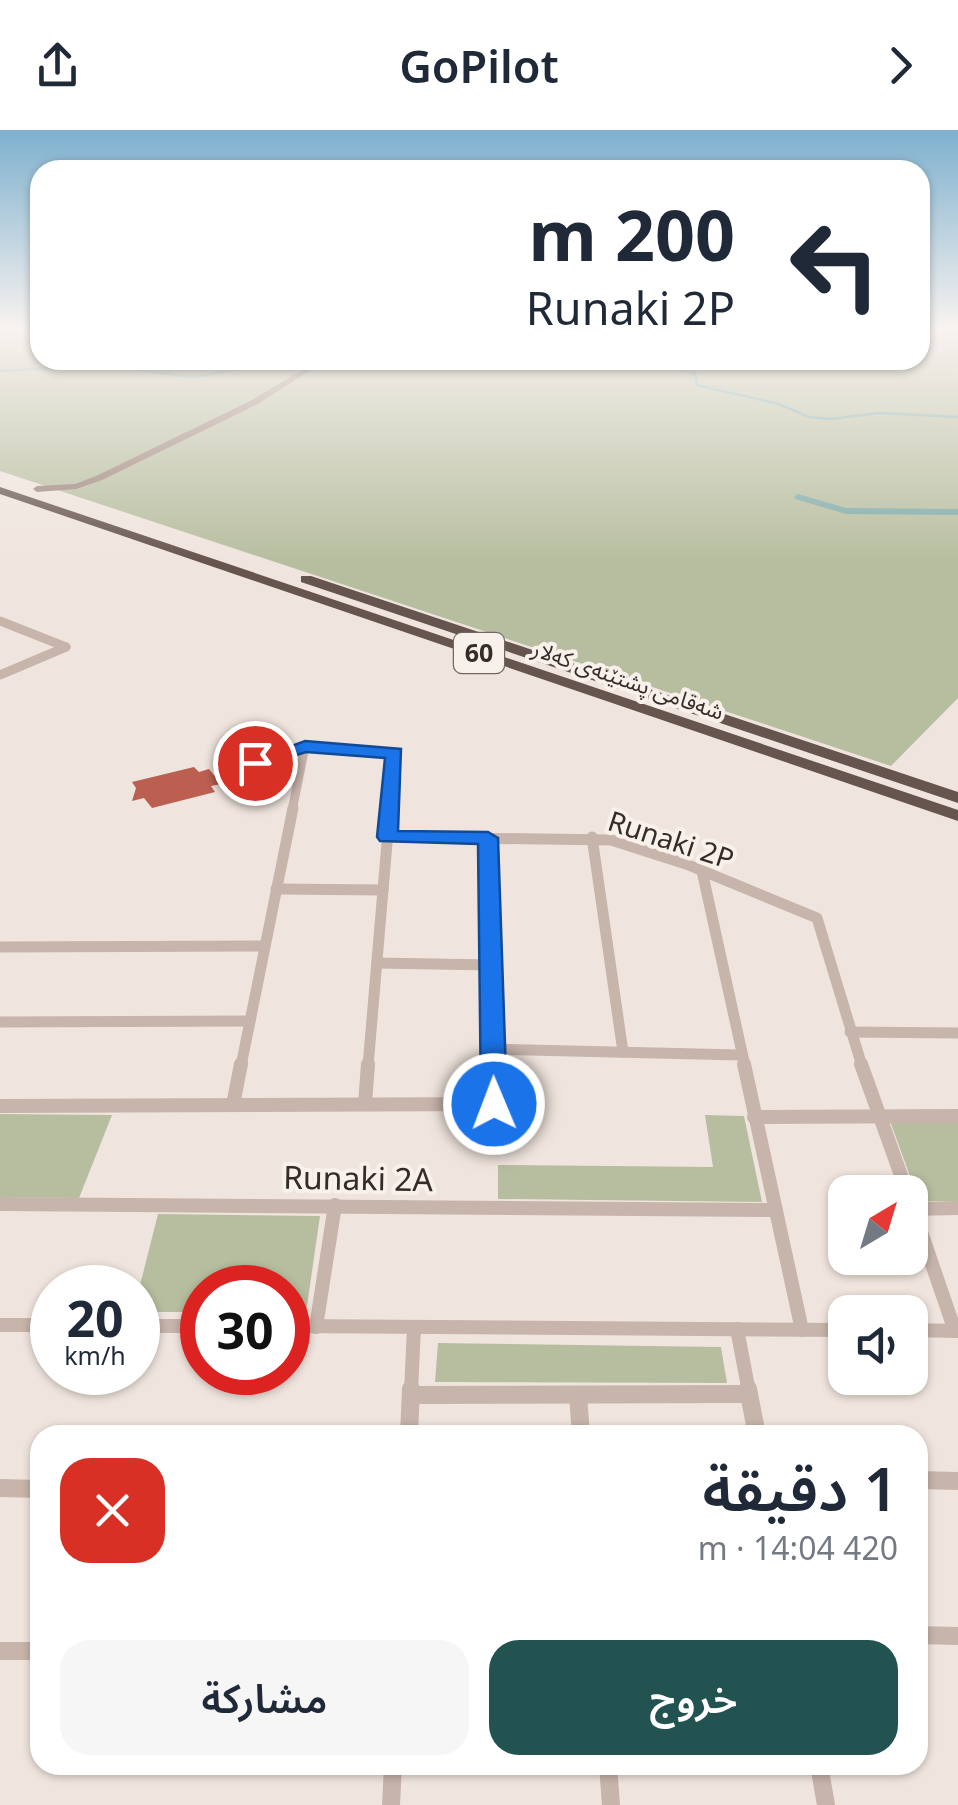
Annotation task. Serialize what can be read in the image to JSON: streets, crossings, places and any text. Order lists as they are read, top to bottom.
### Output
{
  "streets": {
    "highway": ["60", "شەقامی پشتێنەی کەلار"],
    "street": ["Runaki 2P", "Runaki 2A"]
  },
  "north": "top right",
  "page": {
    "header": "GoPilot",
    "turn": ["200 m", "Runaki 2P"],
    "speed": "20 km/h",
    "limit": "30",
    "heading": ["1 دقيقة", "420 m · 14:04"],
    "buttons": ["خروج", "مشاركة"]
  }
}
